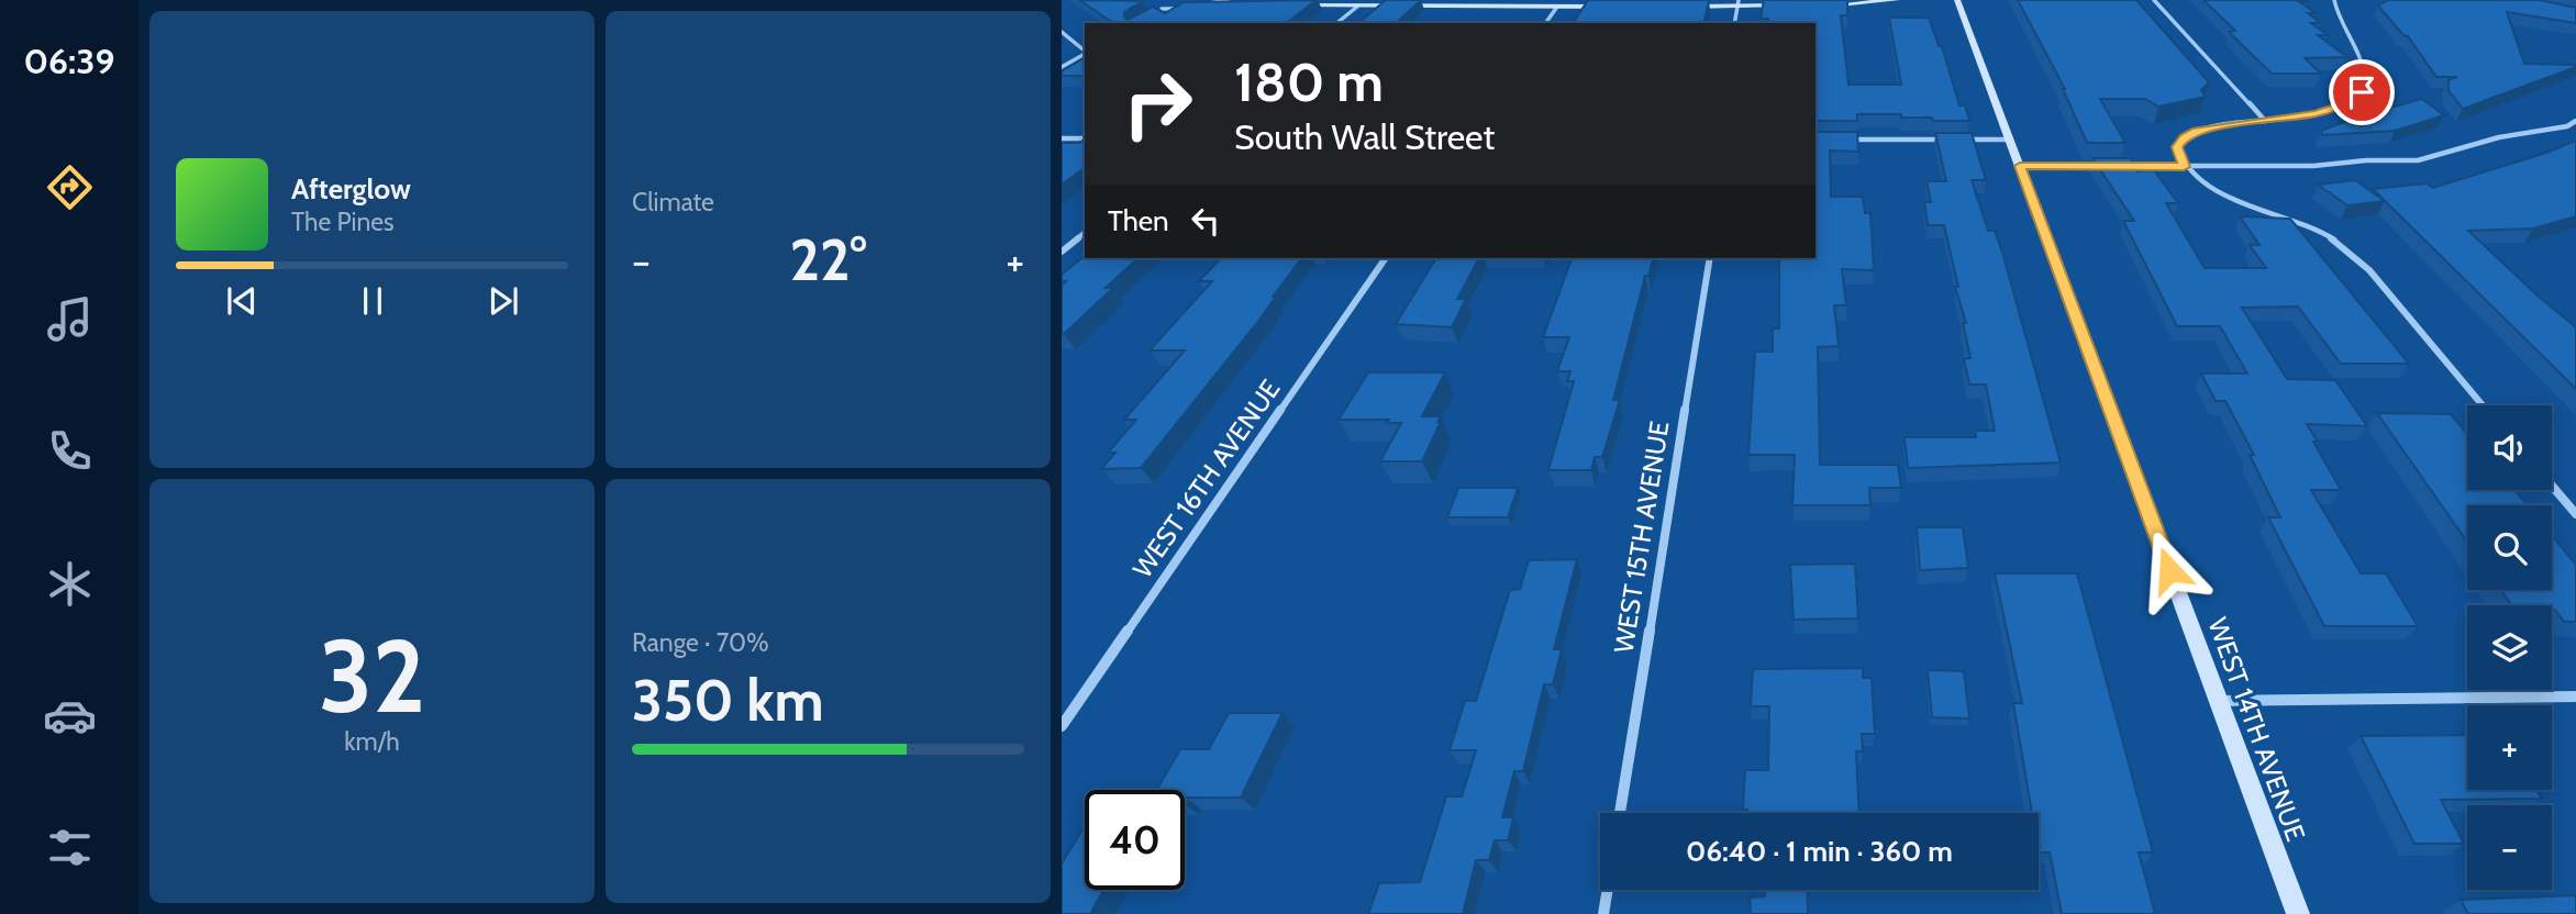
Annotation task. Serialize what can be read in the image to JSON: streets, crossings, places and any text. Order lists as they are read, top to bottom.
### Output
{
  "streets": {
    "street": ["WEST 16TH AVENUE", "WEST 15TH AVENUE", "WEST 14TH AVENUE"]
  },
  "page": {
    "tabs": "06:39",
    "tile": [
      "Climate",
      ["32", "km/h"],
      ["Range · 70%", "350 km"]
    ],
    "turn": ["180 m", "South Wall Street"],
    "song": ["Afterglow", "The Pines"],
    "then": "Then",
    "heat": ["−", "22°", "+"],
    "map_buttons": ["+", "−"],
    "limit": "40",
    "trip": "06:40 · 1 min · 360 m"
  }
}
